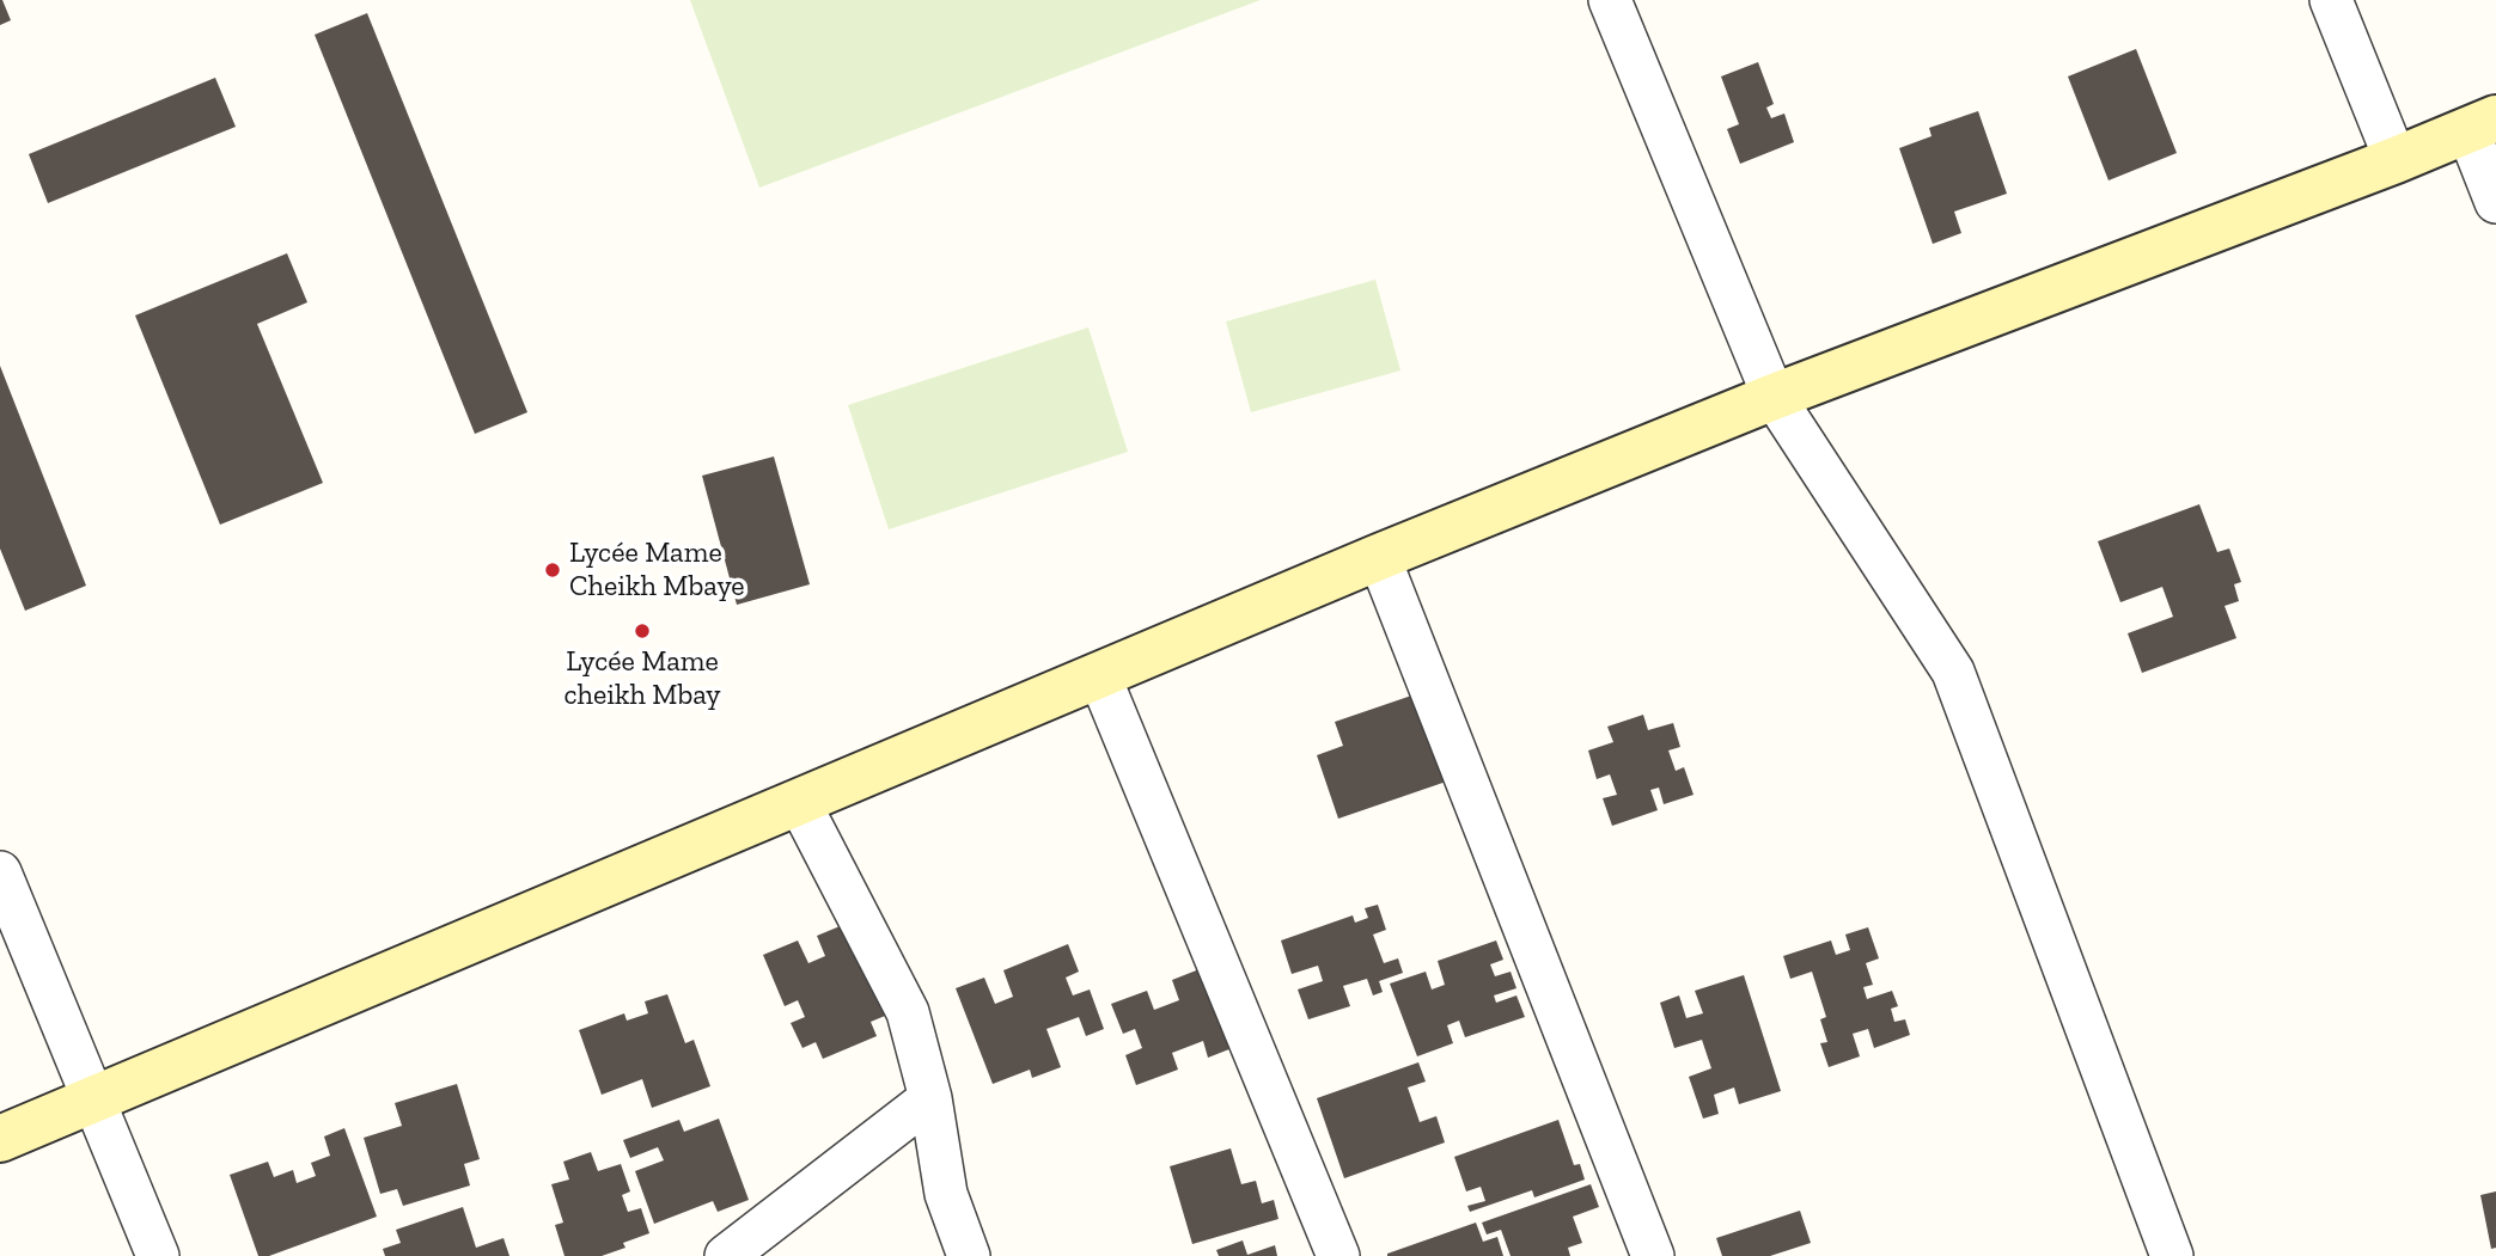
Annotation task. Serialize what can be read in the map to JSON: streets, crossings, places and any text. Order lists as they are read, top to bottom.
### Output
{
  "places": ["Lycée Mame Cheikh Mbaye", "Lycée Mame cheikh Mbay"]
}
